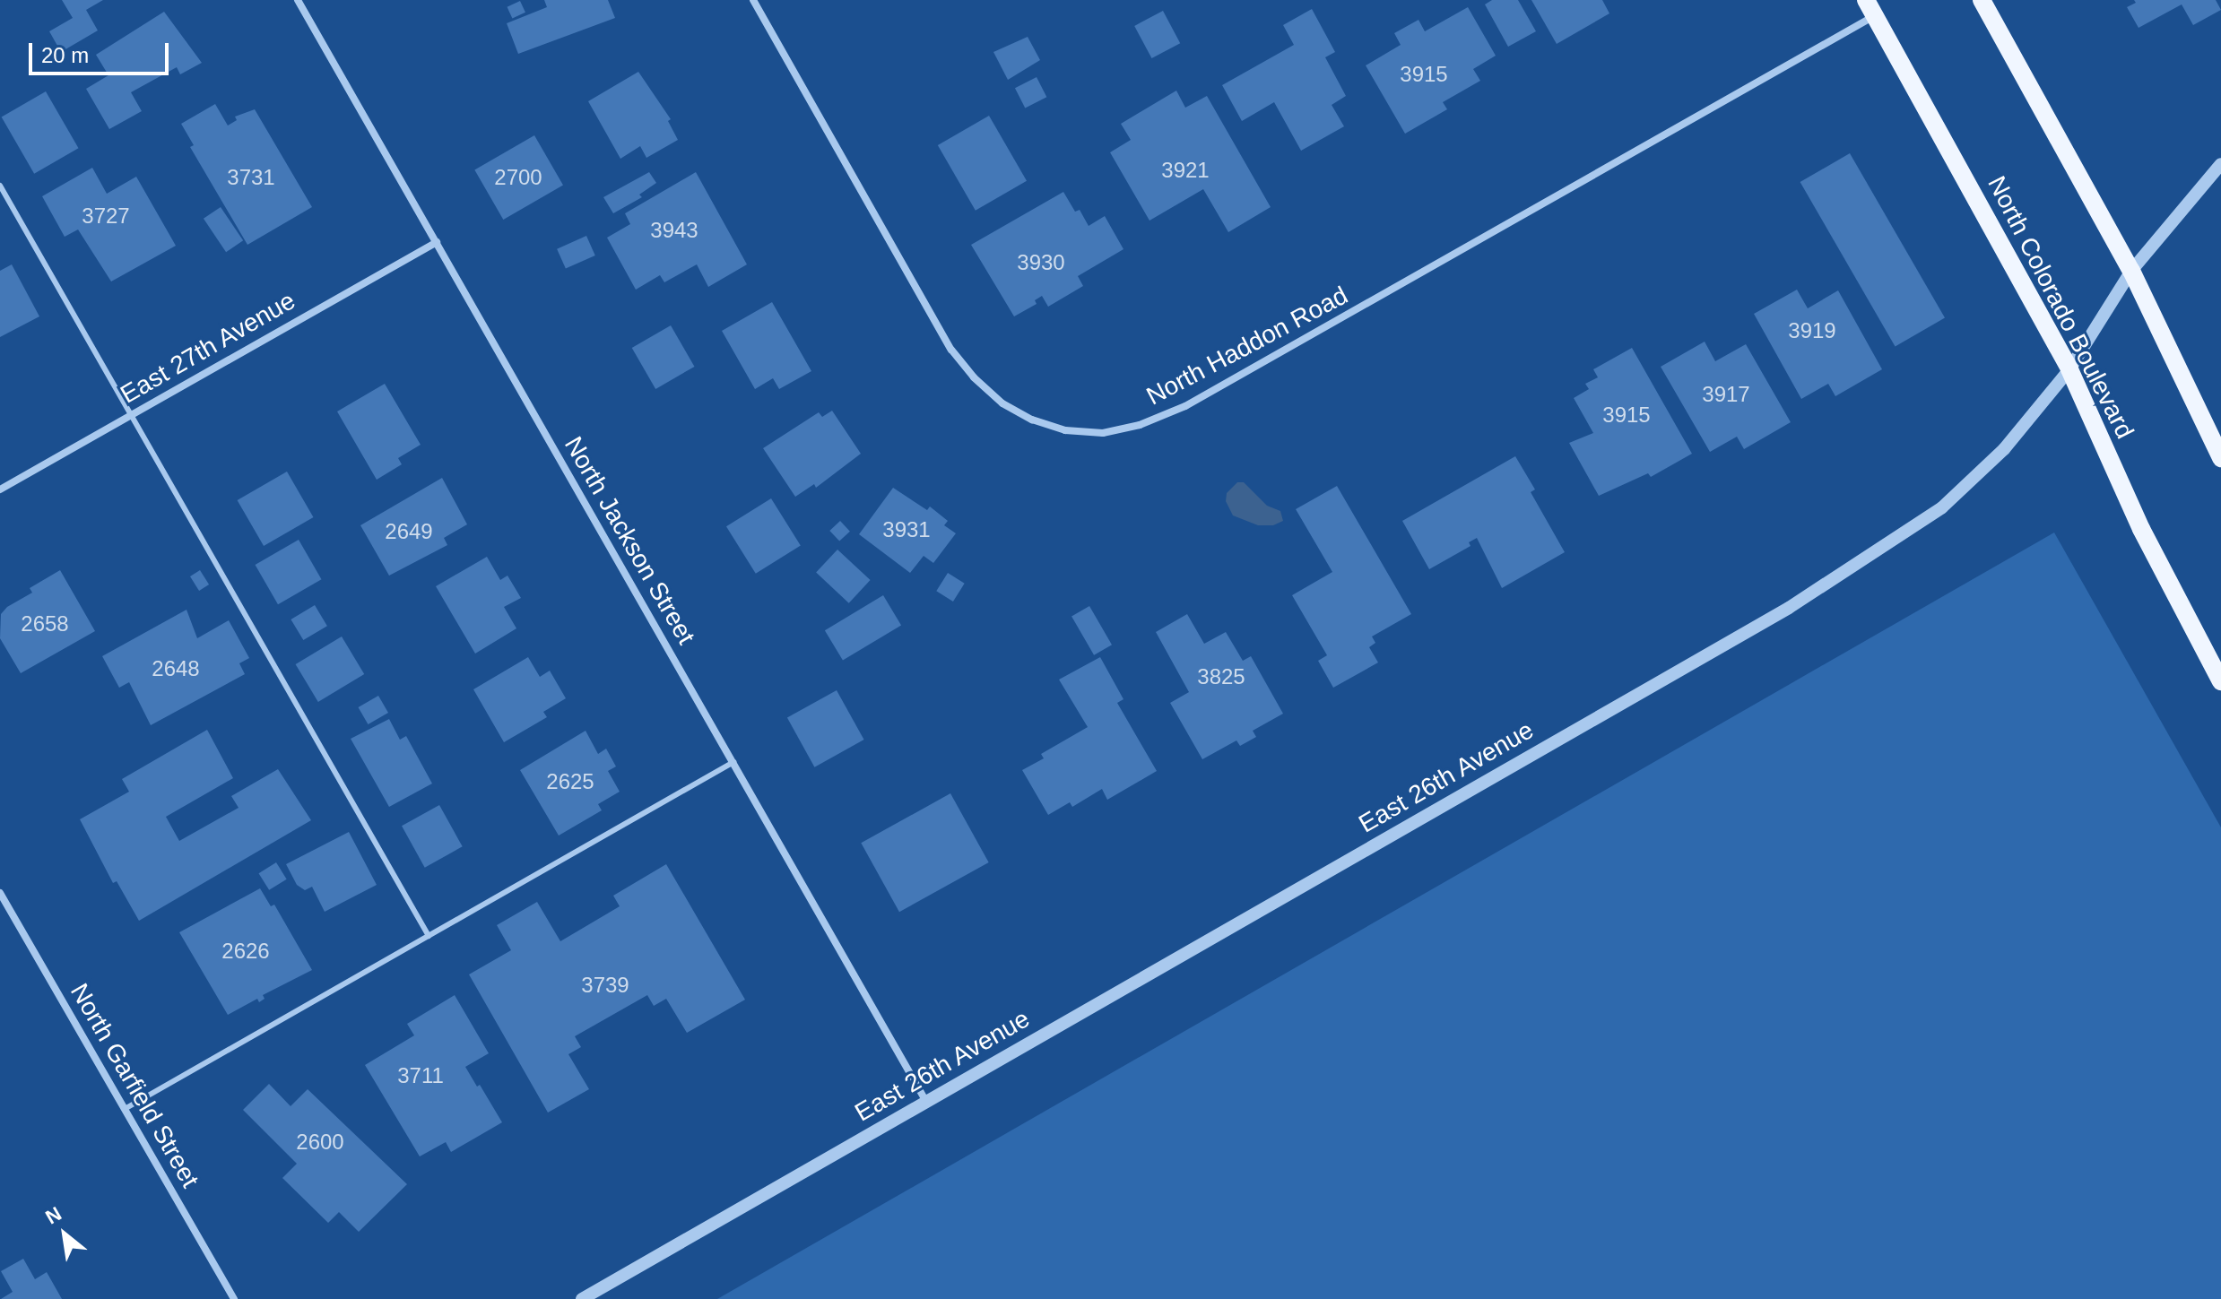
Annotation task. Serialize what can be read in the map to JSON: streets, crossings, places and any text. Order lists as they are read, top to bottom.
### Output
{
  "streets": {
    "main road": ["North Colorado Boulevard"],
    "street": [
      "North Haddon Road",
      "East 27th Avenue",
      "North Jackson Street",
      "East 26th Avenue",
      "North Garfield Street"
    ]
  },
  "crossings": [
    ["North Colorado Boulevard", "North Haddon Road"],
    ["North Colorado Boulevard", "East 26th Avenue"],
    ["East 27th Avenue", "North Jackson Street"],
    ["North Jackson Street", "East 26th Avenue"]
  ],
  "house_numbers": [
    "3915",
    "3921",
    "3731",
    "2700",
    "3727",
    "3943",
    "3930",
    "3919",
    "3917",
    "3915",
    "3931",
    "2649",
    "2658",
    "2648",
    "3825",
    "2625",
    "2626",
    "3739",
    "3711",
    "2600"
  ],
  "scale_bar": "20 m",
  "north": "top left"
}
